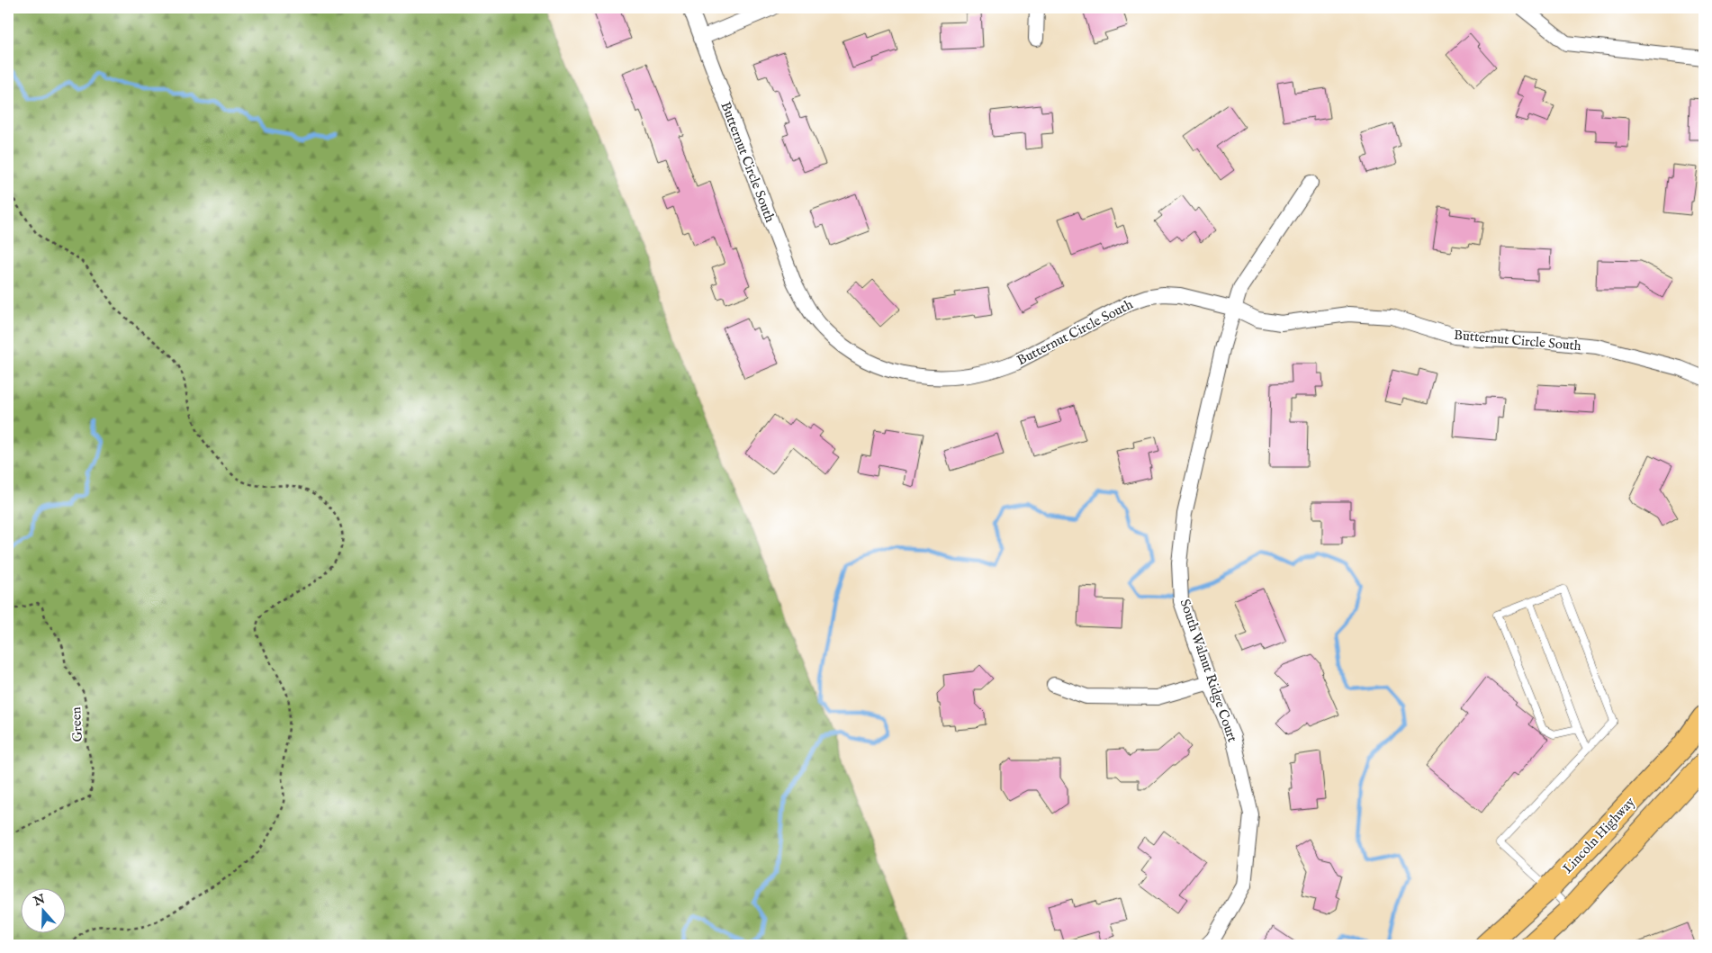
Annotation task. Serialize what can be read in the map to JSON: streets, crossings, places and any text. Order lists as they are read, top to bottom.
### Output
{
  "streets": {
    "main road": ["Lincoln Highway"],
    "street": ["Butternut Circle South", "South Walnut Ridge Court"],
    "path": ["Green"]
  },
  "crossings": [
    ["Butternut Circle South", "South Walnut Ridge Court"]
  ],
  "north": "top"
}
